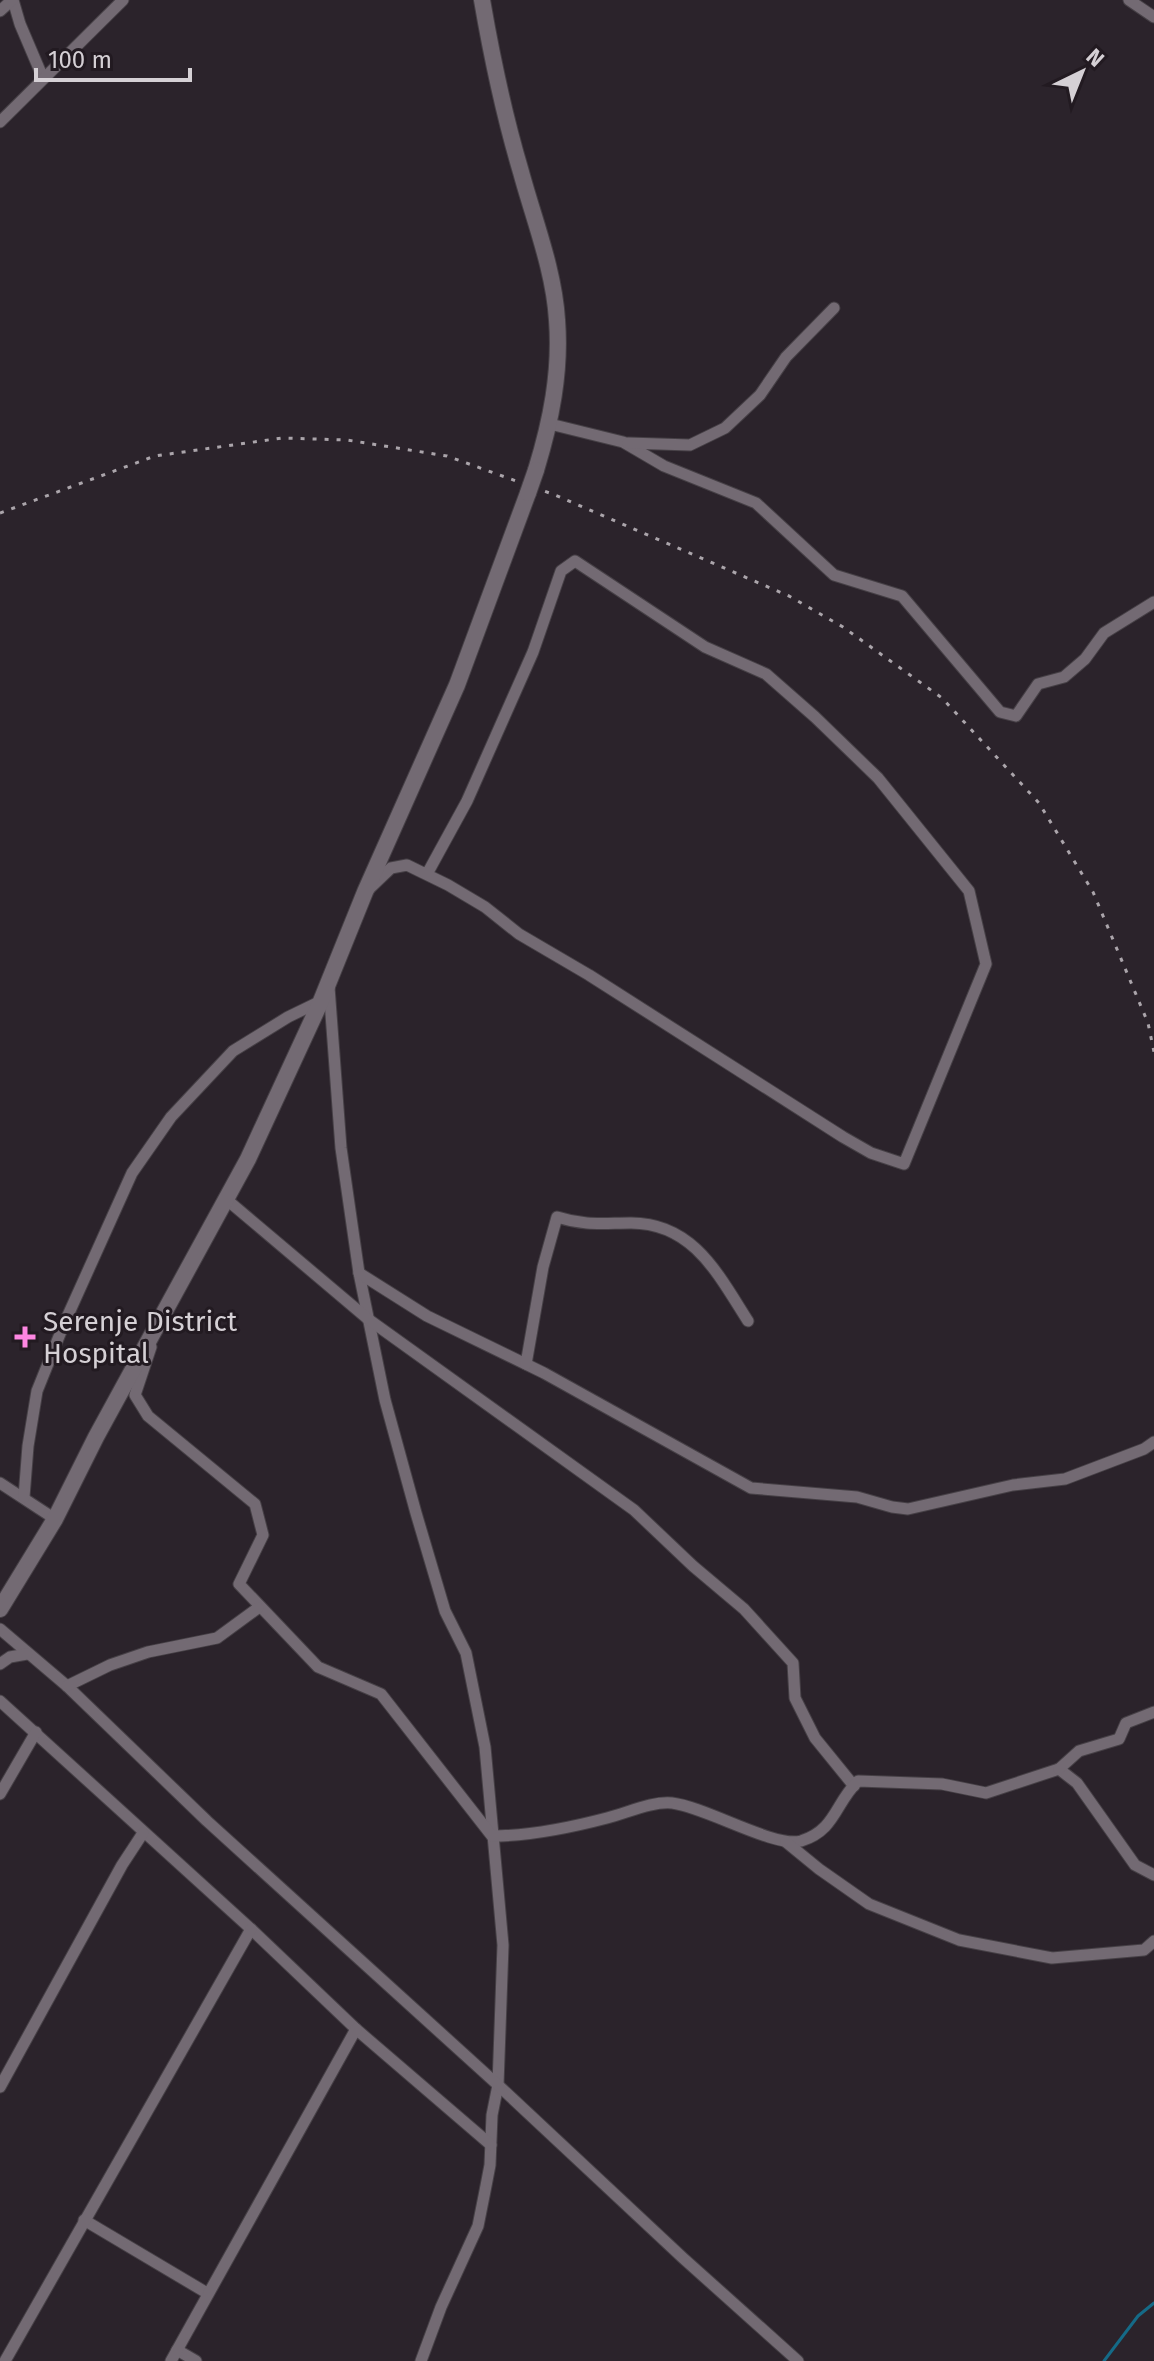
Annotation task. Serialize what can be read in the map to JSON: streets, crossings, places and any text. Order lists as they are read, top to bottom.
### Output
{
  "places": {
    "health": ["Serenje District Hospital"]
  },
  "scale_bar": "100 m",
  "north": "top right"
}
